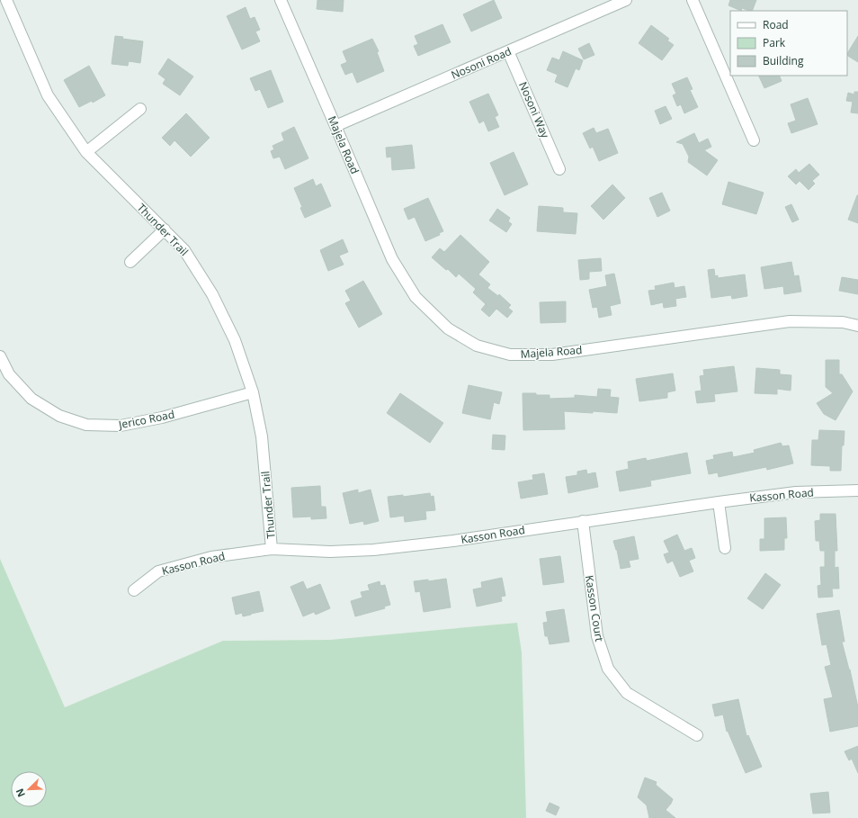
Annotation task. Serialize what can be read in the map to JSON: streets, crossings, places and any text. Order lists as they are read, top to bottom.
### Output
{
  "streets": {
    "street": [
      "Nosoni Road",
      "Nosoni Way",
      "Majela Road",
      "Thunder Trail",
      "Jerico Road",
      "Kasson Road",
      "Kasson Court"
    ]
  },
  "crossings": [
    ["Nosoni Road", "Nosoni Way"],
    ["Nosoni Road", "Majela Road"],
    ["Thunder Trail", "Jerico Road"],
    ["Thunder Trail", "Kasson Road"],
    ["Kasson Road", "Kasson Court"]
  ],
  "legend": ["Road", "Park", "Building"],
  "north": "bottom left"
}
